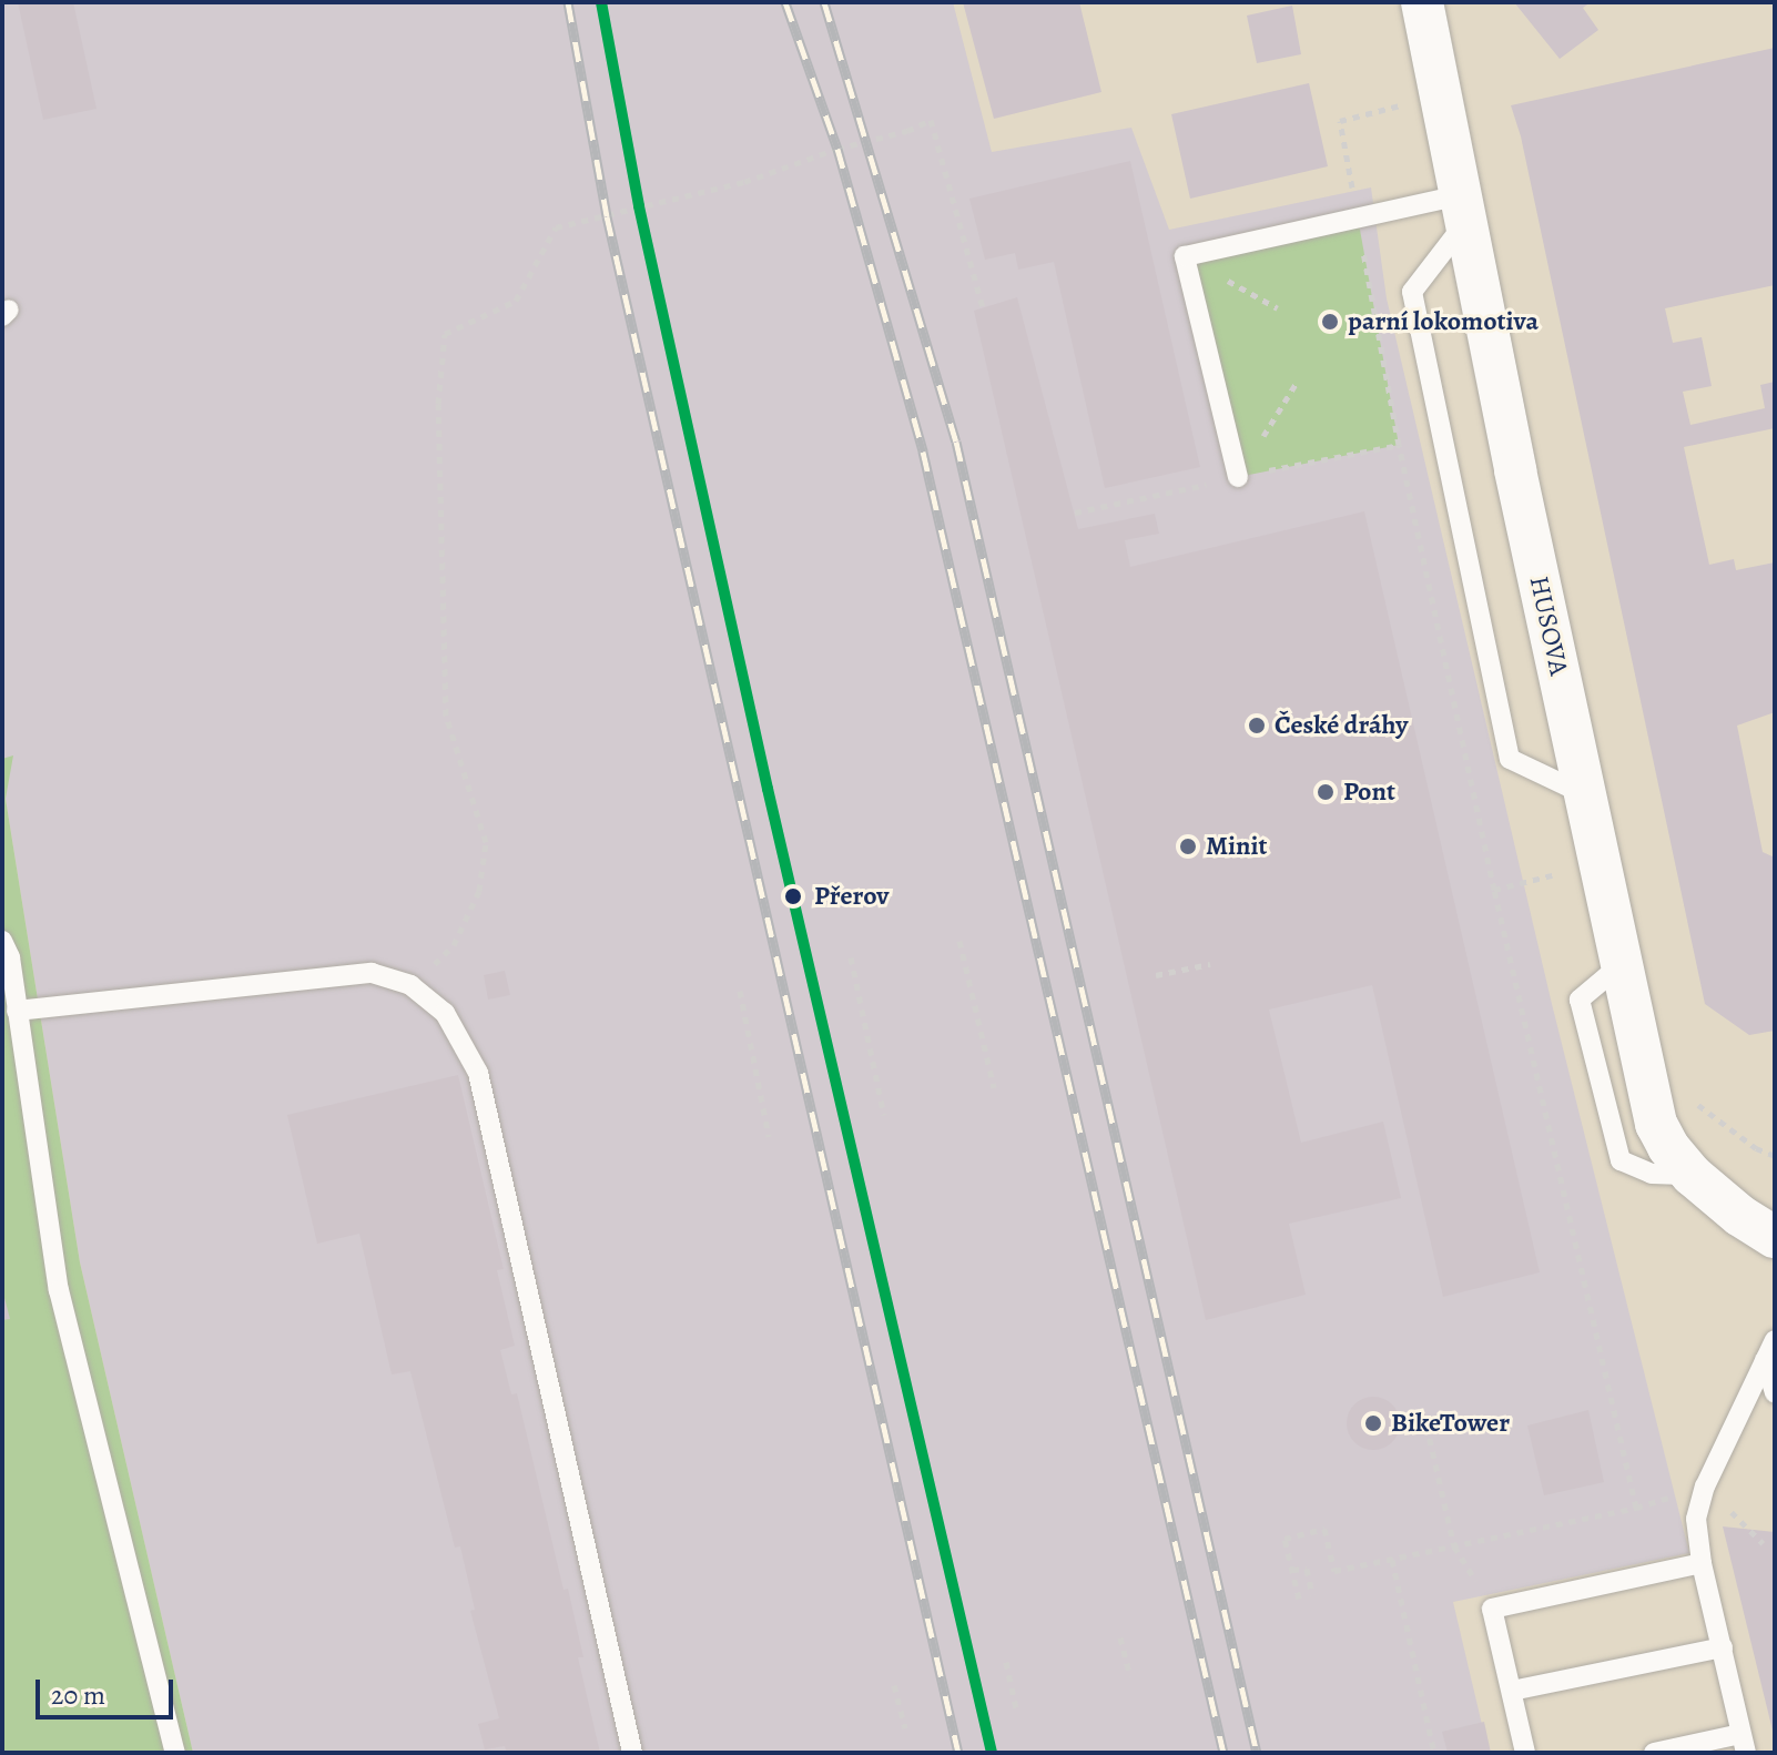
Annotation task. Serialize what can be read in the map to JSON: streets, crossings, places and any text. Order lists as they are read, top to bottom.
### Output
{
  "streets": {
    "street": ["HUSOVA"]
  },
  "places": [
    "parní lokomotiva",
    "České dráhy",
    "Pont",
    "Minit",
    "Přerov",
    "BikeTower"
  ],
  "scale_bar": "20 m"
}
